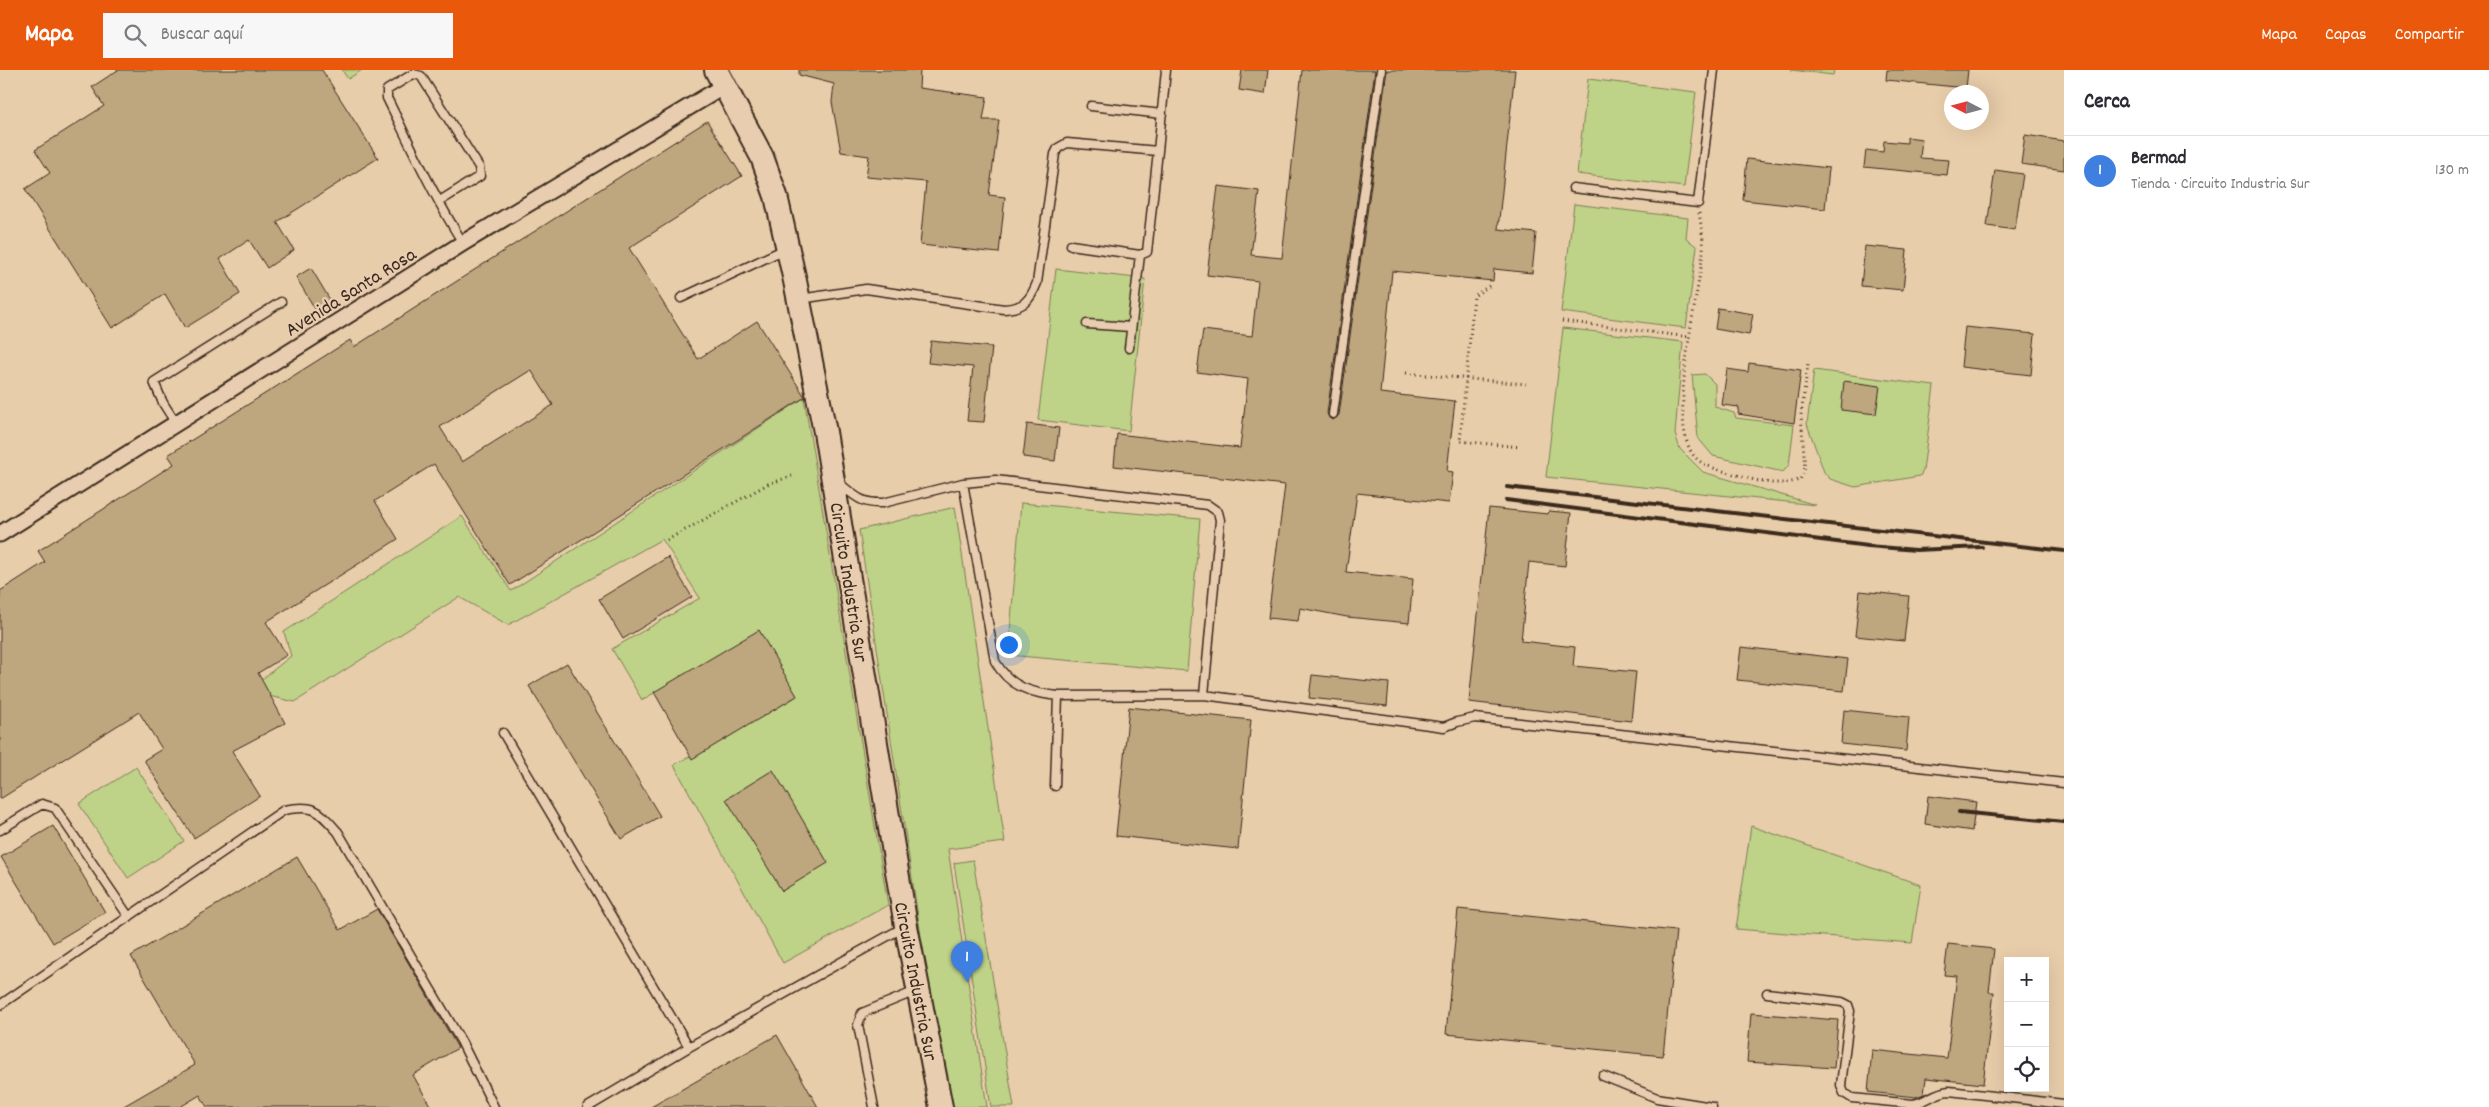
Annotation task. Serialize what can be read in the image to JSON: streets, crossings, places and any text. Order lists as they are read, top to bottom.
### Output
{
  "streets": {
    "main road": ["Circuito Industria Sur"],
    "street": ["Avenida Santa Rosa"]
  },
  "crossings": [
    ["Avenida Santa Rosa", "Circuito Industria Sur"]
  ],
  "north": "left",
  "page": {
    "header": "Mapa",
    "search": "Buscar aquí",
    "nav": ["Mapa", "Capas", "Compartir"],
    "heading": "Cerca",
    "list": [
      {
        "mark": "1",
        "name": "Bermad",
        "note": "Tienda · Circuito Industria Sur",
        "value": "130 m"
      }
    ],
    "pins": "1",
    "map_buttons": ["+", "−"]
  }
}
